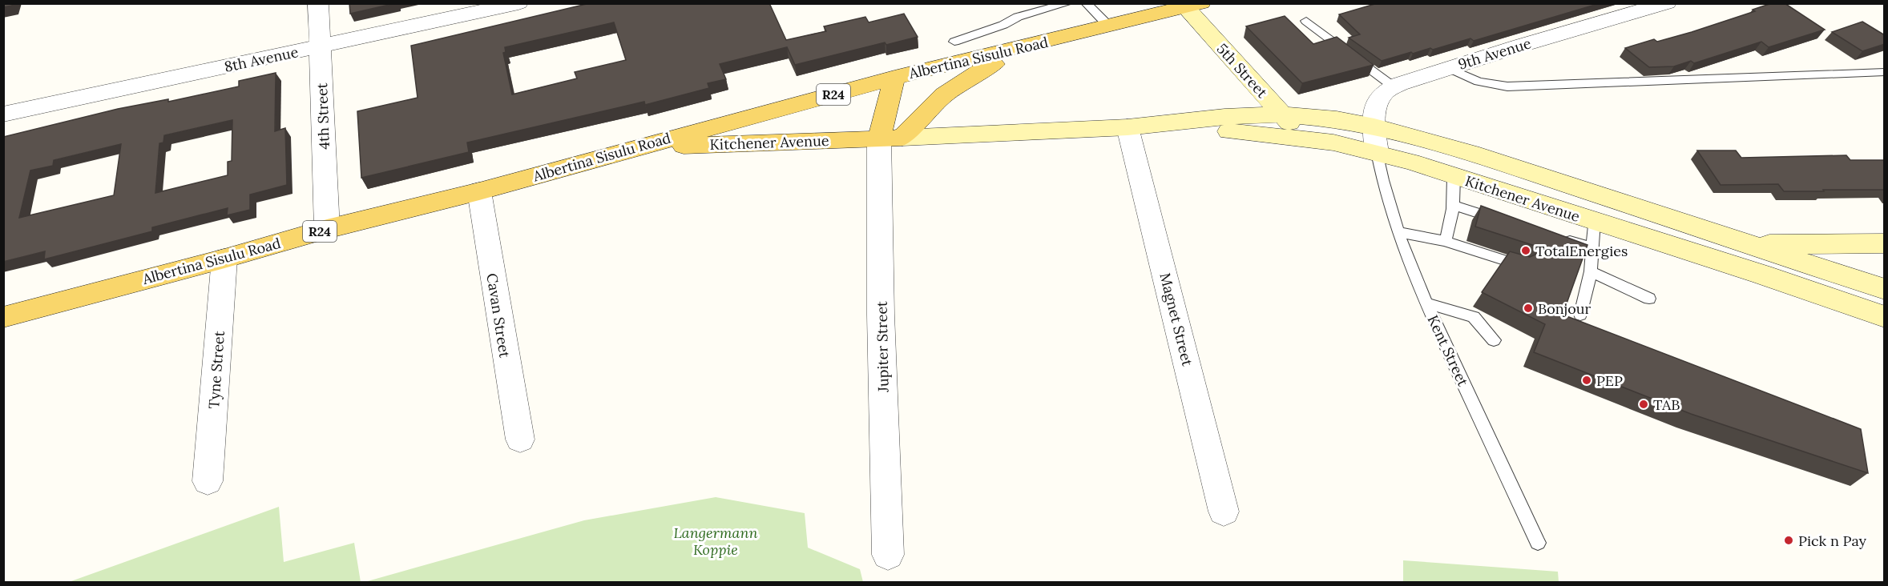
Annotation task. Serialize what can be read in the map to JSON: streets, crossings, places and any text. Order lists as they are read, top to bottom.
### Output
{
  "streets": {
    "main road": [
      "Albertina Sisulu Road",
      "5th Street",
      "R24",
      "Kitchener Avenue"
    ],
    "street": [
      "9th Avenue",
      "8th Avenue",
      "4th Street",
      "Cavan Street",
      "Magnet Street",
      "Jupiter Street",
      "Tyne Street"
    ],
    "lane": ["Kent Street"]
  },
  "crossings": [
    ["9th Avenue", "Kitchener Avenue"],
    ["9th Avenue", "Kent Street"],
    ["Albertina Sisulu Road", "5th Street"],
    ["Albertina Sisulu Road", "R24"],
    ["Albertina Sisulu Road", "4th Street"],
    ["Albertina Sisulu Road", "Kitchener Avenue"],
    ["Albertina Sisulu Road", "Cavan Street"],
    ["Albertina Sisulu Road", "Tyne Street"],
    ["8th Avenue", "4th Street"],
    ["5th Street", "Kitchener Avenue"],
    ["R24", "Kitchener Avenue"],
    ["R24", "Jupiter Street"],
    ["Kitchener Avenue", "Magnet Street"],
    ["Kitchener Avenue", "Jupiter Street"],
    ["Kitchener Avenue", "Kent Street"]
  ],
  "parks": ["Langermann Koppie"],
  "places": [
    "TotalEnergies",
    "Bonjour",
    "PEP",
    "TAB",
    "Pick n Pay"
  ]
}
